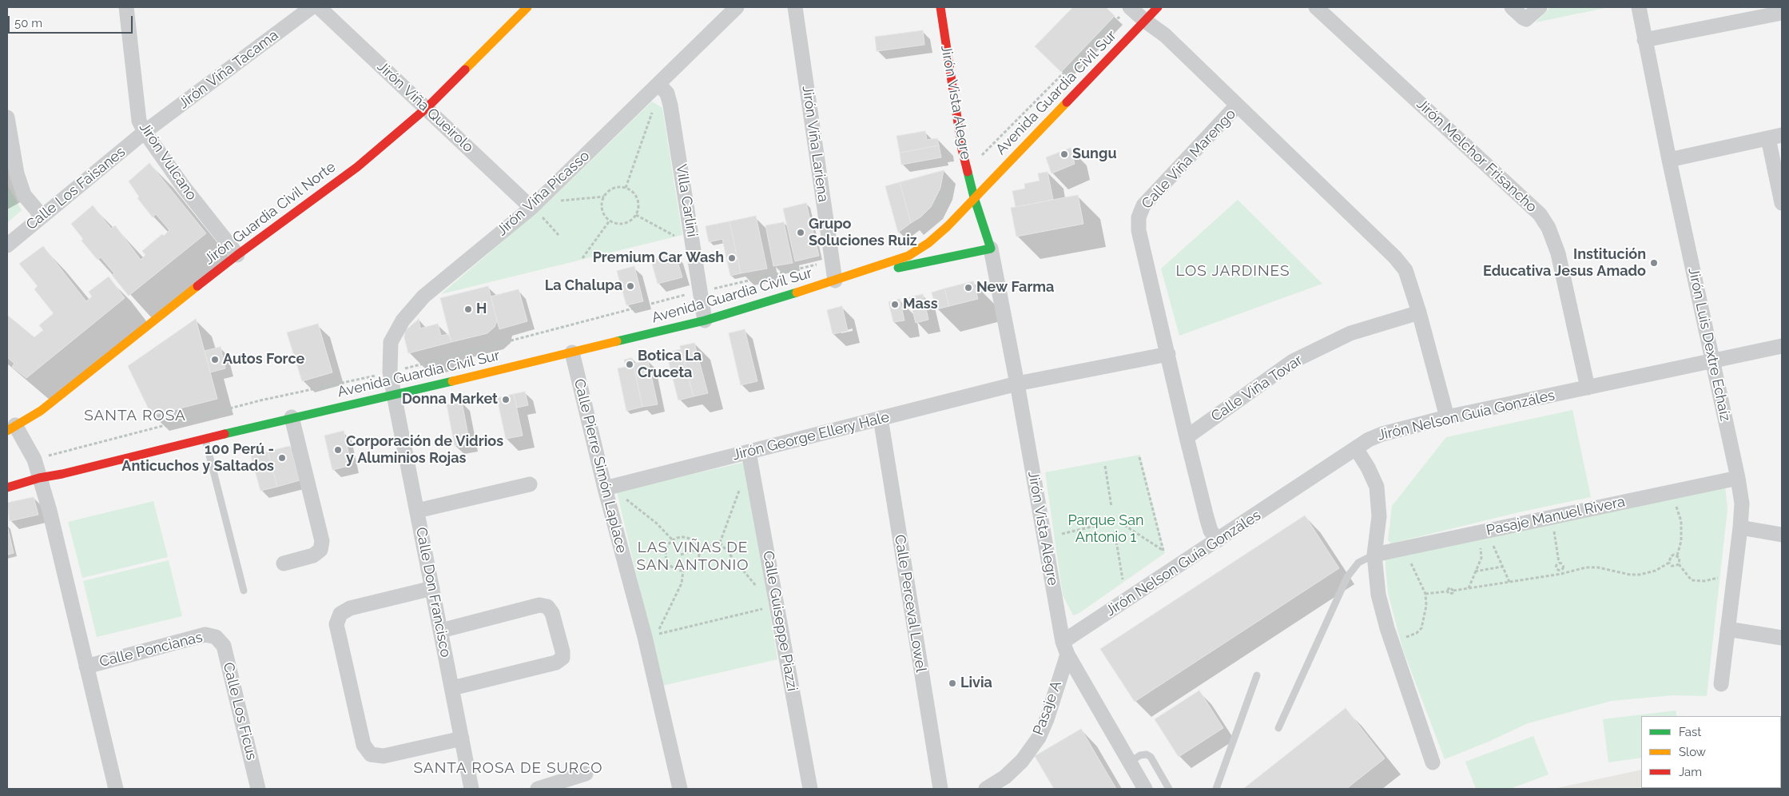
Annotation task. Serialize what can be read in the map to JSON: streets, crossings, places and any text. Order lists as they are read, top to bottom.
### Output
{
  "streets": {
    "main road": ["Avenida Guardia Civil Sur", "Jirón Vista Alegre", "Jirón Guardia Civil Norte"],
    "street": [
      "Jirón Viña Tacama",
      "Jirón Viña Queirolo",
      "Jirón Viña Lariena",
      "Jirón Melchor Frisancho",
      "Calle Viña Marengo",
      "Jirón Vulcano",
      "Calle Los Faisanes",
      "Jirón Viña Picasso",
      "Villa Carlini",
      "Jirón Luis Dextre Echaíz",
      "Calle Viña Tovar",
      "Jirón Nelson Guía Gonzáles",
      "Jirón George Ellery Hale",
      "Calle Pierre Simón Laplace",
      "Pasaje Manuel Rivera",
      "Calle Don Francisco",
      "Calle Perceval Lowel",
      "Calle Guiseppe Piazzi",
      "Calle Poncianas",
      "Pasaje A",
      "Calle Los Ficus"
    ]
  },
  "crossings": [
    ["Jirón Viña Tacama", "Jirón Vulcano"],
    ["Jirón Viña Tacama", "Calle Los Faisanes"],
    ["Avenida Guardia Civil Sur", "Jirón Vista Alegre"],
    ["Avenida Guardia Civil Sur", "Jirón Viña Lariena"],
    ["Avenida Guardia Civil Sur", "Jirón Viña Picasso"],
    ["Avenida Guardia Civil Sur", "Villa Carlini"],
    ["Avenida Guardia Civil Sur", "Calle Pierre Simón Laplace"],
    ["Avenida Guardia Civil Sur", "Calle Don Francisco"],
    ["Jirón Vista Alegre", "Jirón Nelson Guía Gonzáles"],
    ["Jirón Vista Alegre", "Jirón George Ellery Hale"],
    ["Jirón Vista Alegre", "Pasaje A"],
    ["Jirón Viña Queirolo", "Jirón Viña Picasso"],
    ["Jirón Viña Queirolo", "Jirón Guardia Civil Norte"],
    ["Jirón Melchor Frisancho", "Jirón Nelson Guía Gonzáles"],
    ["Calle Viña Marengo", "Calle Viña Tovar"],
    ["Calle Viña Marengo", "Jirón Nelson Guía Gonzáles"],
    ["Calle Viña Marengo", "Jirón George Ellery Hale"],
    ["Jirón Vulcano", "Calle Los Faisanes"],
    ["Jirón Vulcano", "Jirón Guardia Civil Norte"],
    ["Jirón Viña Picasso", "Villa Carlini"],
    ["Jirón Viña Picasso", "Calle Don Francisco"],
    ["Jirón Luis Dextre Echaíz", "Jirón Nelson Guía Gonzáles"],
    ["Jirón Luis Dextre Echaíz", "Pasaje Manuel Rivera"],
    ["Jirón Nelson Guía Gonzáles", "Pasaje A"],
    ["Jirón George Ellery Hale", "Calle Pierre Simón Laplace"],
    ["Jirón George Ellery Hale", "Calle Perceval Lowel"],
    ["Jirón George Ellery Hale", "Calle Guiseppe Piazzi"],
    ["Calle Poncianas", "Calle Los Ficus"]
  ],
  "districts": [
    "LOS JARDINES",
    "SANTA ROSA",
    "LAS VIÑAS DE SAN ANTONIO",
    "SANTA ROSA DE SURCO"
  ],
  "parks": ["Parque San Antonio 1"],
  "places": [
    "Sungu",
    "Grupo Soluciones Ruiz",
    "Premium Car Wash",
    "Institución Educativa Jesus Amado",
    "La Chalupa",
    "New Farma",
    "Mass",
    "H",
    "Autos Force",
    "Botica La Cruceta",
    "Donna Market",
    "Corporación de Vidrios y Aluminios Rojas",
    "100 Perú - Anticuchos y Saltados",
    "Livia"
  ],
  "legend": ["Fast", "Slow", "Jam"],
  "scale_bar": "50 m"
}
